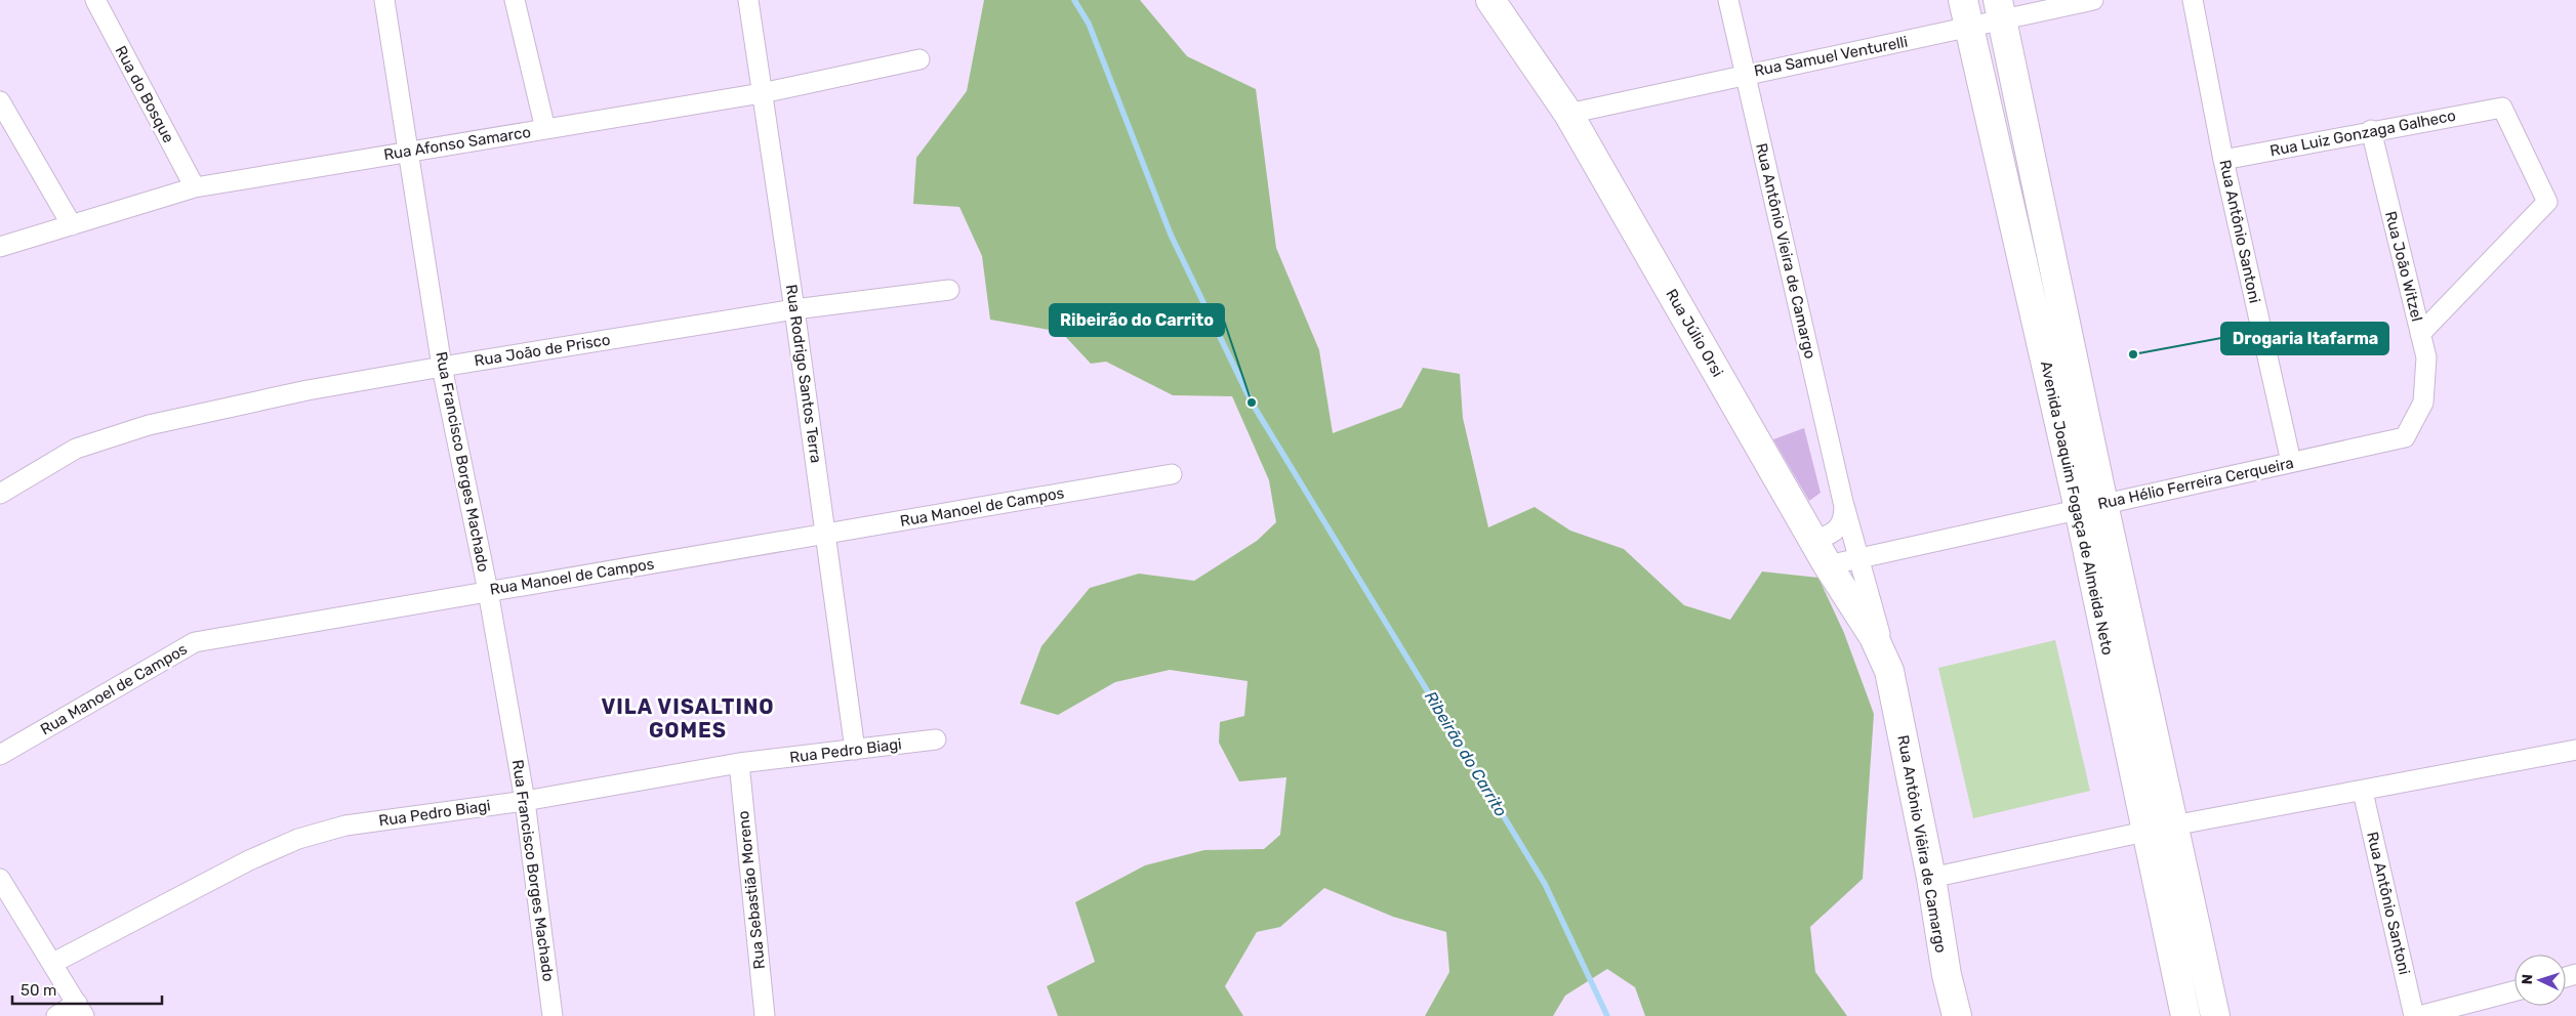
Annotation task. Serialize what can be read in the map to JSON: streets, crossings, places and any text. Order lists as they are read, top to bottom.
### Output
{
  "streets": {
    "street": [
      "Rua Samuel Venturelli",
      "Rua do Bosque",
      "Rua Luiz Gonzaga Galheco",
      "Rua Afonso Samarco",
      "Rua Antônio Santoni",
      "Rua Antônio Vieira de Camargo",
      "Rua João Witzel",
      "Rua Júlio Orsi",
      "Rua João de Prisco",
      "Rua Rodrigo Santos Terra",
      "Rua Francisco Borges Machado",
      "Rua Hélio Ferreira Cerqueira",
      "Rua Manoel de Campos",
      "Avenida Joaquim Fogaça de Almeida Neto",
      "Rua Pedro Biagi",
      "Rua Antônio Viêira de Camargo",
      "Rua Sebastião Moreno"
    ]
  },
  "crossings": [
    ["Rua Samuel Venturelli", "Rua Antônio Vieira de Camargo"],
    ["Rua Samuel Venturelli", "Rua Júlio Orsi"],
    ["Rua Samuel Venturelli", "Avenida Joaquim Fogaça de Almeida Neto"],
    ["Rua do Bosque", "Rua Afonso Samarco"],
    ["Rua Luiz Gonzaga Galheco", "Rua Antônio Santoni"],
    ["Rua Luiz Gonzaga Galheco", "Rua João Witzel"],
    ["Rua Afonso Samarco", "Rua Rodrigo Santos Terra"],
    ["Rua Afonso Samarco", "Rua Francisco Borges Machado"],
    ["Rua Antônio Santoni", "Rua Hélio Ferreira Cerqueira"],
    ["Rua Antônio Vieira de Camargo", "Rua Júlio Orsi"],
    ["Rua Antônio Vieira de Camargo", "Rua Hélio Ferreira Cerqueira"],
    ["Rua Antônio Vieira de Camargo", "Rua Antônio Viêira de Camargo"],
    ["Rua João Witzel", "Rua Hélio Ferreira Cerqueira"],
    ["Rua Júlio Orsi", "Rua Hélio Ferreira Cerqueira"],
    ["Rua Júlio Orsi", "Rua Antônio Viêira de Camargo"],
    ["Rua João de Prisco", "Rua Rodrigo Santos Terra"],
    ["Rua João de Prisco", "Rua Francisco Borges Machado"],
    ["Rua Rodrigo Santos Terra", "Rua Manoel de Campos"],
    ["Rua Rodrigo Santos Terra", "Rua Pedro Biagi"],
    ["Rua Francisco Borges Machado", "Rua Manoel de Campos"],
    ["Rua Francisco Borges Machado", "Rua Pedro Biagi"],
    ["Rua Hélio Ferreira Cerqueira", "Avenida Joaquim Fogaça de Almeida Neto"],
    ["Rua Pedro Biagi", "Rua Sebastião Moreno"]
  ],
  "districts": ["VILA VISALTINO GOMES"],
  "water": ["Ribeirão do Carrito"],
  "places": ["Drogaria Itafarma", "Ribeirão do Carrito"],
  "scale_bar": "50 m",
  "north": "left"
}
